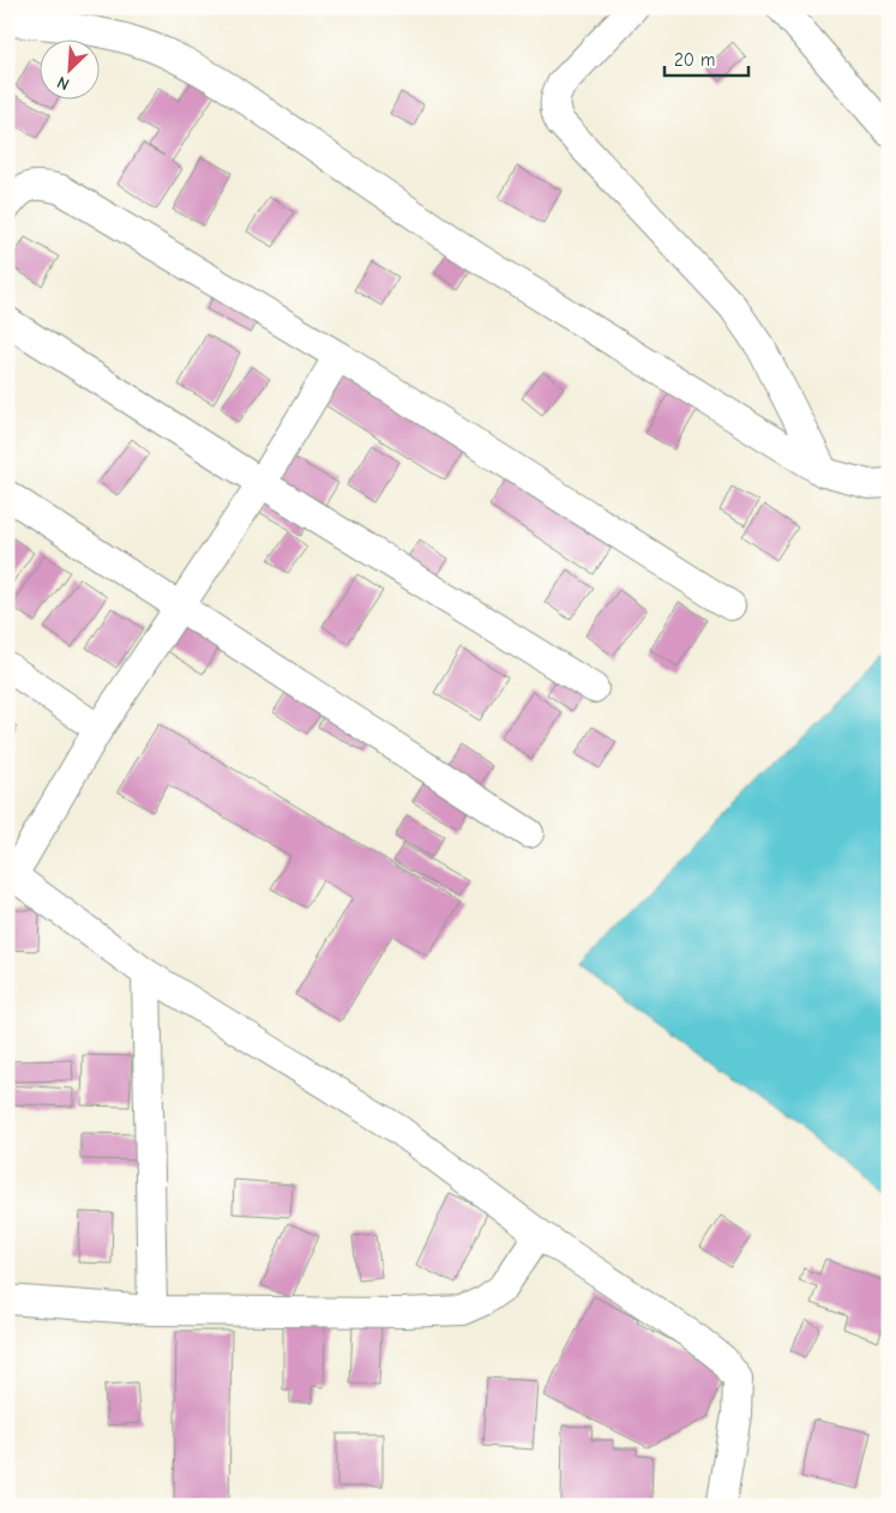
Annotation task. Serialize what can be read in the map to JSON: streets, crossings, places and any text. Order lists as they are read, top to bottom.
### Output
{
  "scale_bar": "20 m",
  "north": "bottom left"
}
